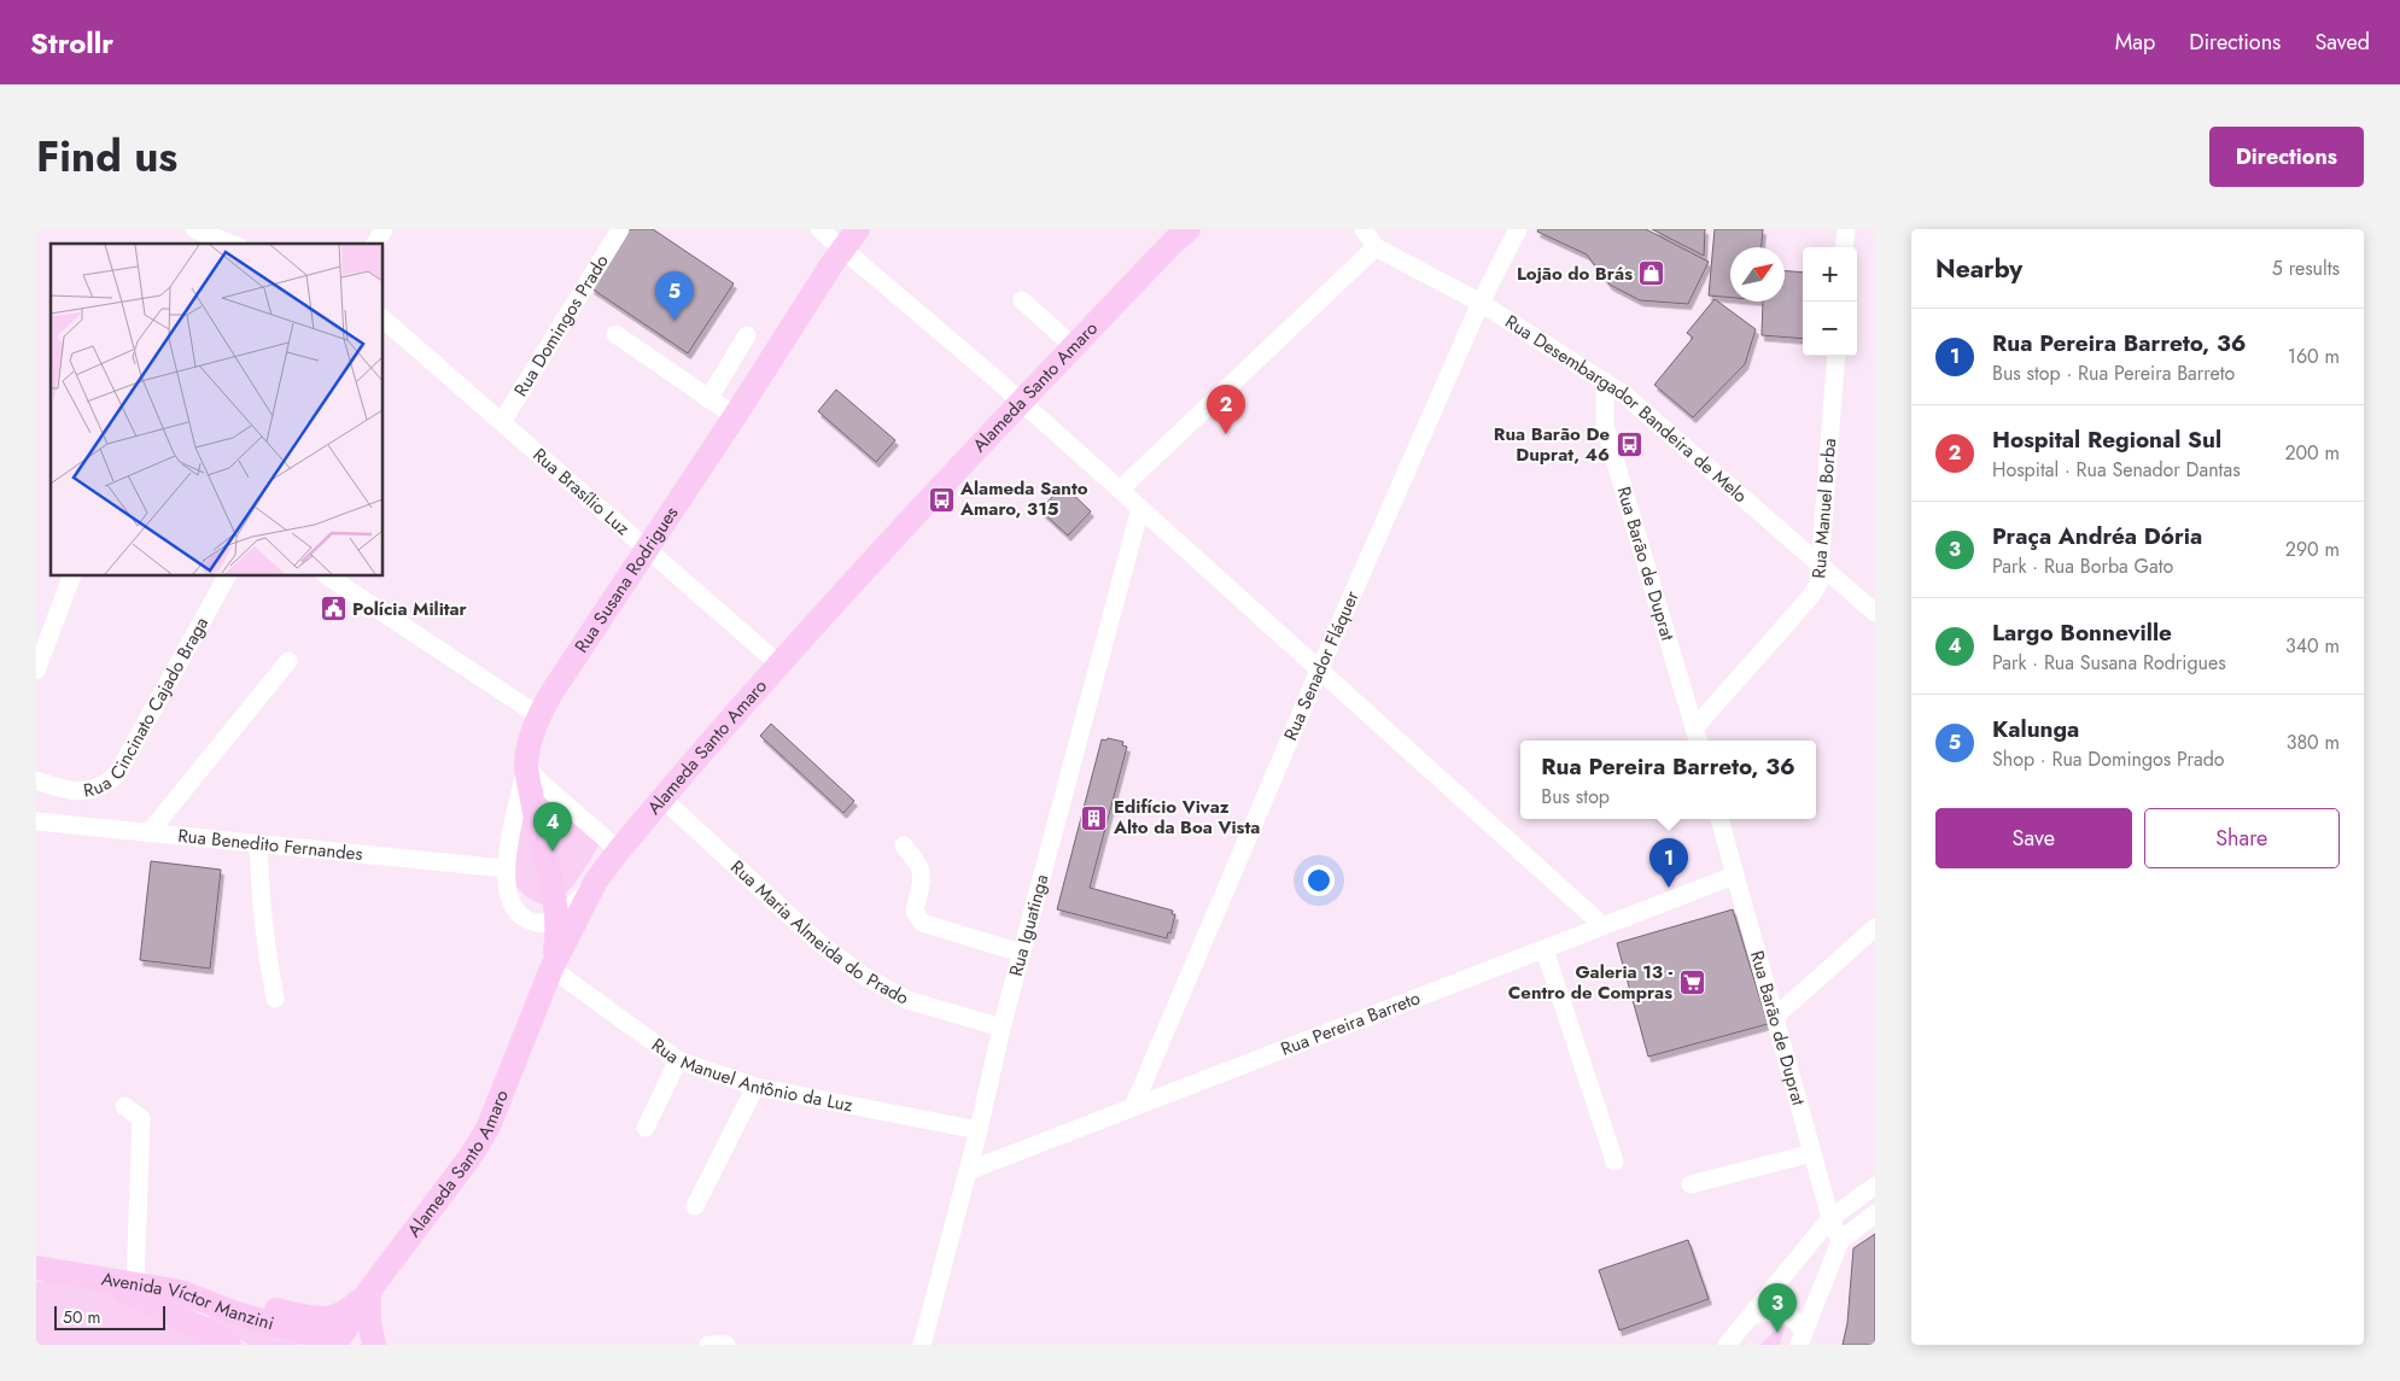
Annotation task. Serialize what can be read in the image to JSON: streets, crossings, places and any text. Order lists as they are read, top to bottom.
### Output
{
  "streets": {
    "main road": ["Alameda Santo Amaro", "Rua Susana Rodrigues", "Avenida Víctor Manzini"],
    "street": [
      "Rua Domingos Prado",
      "Rua Desembargador Bandeira de Melo",
      "Rua Brasílio Luz",
      "Rua Manuel Borba",
      "Rua Barão de Duprat",
      "Rua Senador Fláquer",
      "Rua Cincinato Cajado Braga",
      "Rua Benedito Fernandes",
      "Rua Iguatinga",
      "Rua Maria Almeida do Prado",
      "Rua Pereira Barreto",
      "Rua Manuel Antônio da Luz"
    ]
  },
  "crossings": [
    ["Rua Domingos Prado", "Rua Brasílio Luz"],
    ["Alameda Santo Amaro", "Rua Brasílio Luz"],
    ["Alameda Santo Amaro", "Rua Susana Rodrigues"],
    ["Alameda Santo Amaro", "Rua Maria Almeida do Prado"],
    ["Alameda Santo Amaro", "Rua Manuel Antônio da Luz"],
    ["Alameda Santo Amaro", "Avenida Víctor Manzini"],
    ["Rua Desembargador Bandeira de Melo", "Rua Manuel Borba"],
    ["Rua Desembargador Bandeira de Melo", "Rua Barão de Duprat"],
    ["Rua Desembargador Bandeira de Melo", "Rua Senador Fláquer"],
    ["Rua Brasílio Luz", "Rua Susana Rodrigues"],
    ["Rua Manuel Borba", "Rua Barão de Duprat"],
    ["Rua Barão de Duprat", "Rua Pereira Barreto"],
    ["Rua Susana Rodrigues", "Rua Manuel Antônio da Luz"],
    ["Rua Senador Fláquer", "Rua Pereira Barreto"],
    ["Rua Iguatinga", "Rua Maria Almeida do Prado"],
    ["Rua Iguatinga", "Rua Pereira Barreto"],
    ["Rua Iguatinga", "Rua Manuel Antônio da Luz"]
  ],
  "places": {
    "shop": ["Lojão do Brás"],
    "bus stop": ["Rua Barão De Duprat, 46", "Alameda Santo Amaro, 315"],
    "public building": ["Polícia Militar"],
    "building": ["Edifício Vivaz Alto da Boa Vista"],
    "supermarket": ["Galeria 13 - Centro de Compras"]
  },
  "scale_bar": "50 m",
  "north": "top right",
  "page": {
    "header": "Strollr",
    "nav": ["Map", "Directions", "Saved"],
    "title": "Find us",
    "buttons": [
      "Directions",
      ["Save", "Share"]
    ],
    "heading": ["Nearby", "5 results"],
    "map_buttons": ["+", "−"],
    "pins": [
      "5",
      "2",
      "4",
      "1",
      "3"
    ],
    "list": [
      {
        "mark": "1",
        "name": "Rua Pereira Barreto, 36",
        "note": "Bus stop · Rua Pereira Barreto",
        "value": "160 m"
      },
      {
        "mark": "2",
        "name": "Hospital Regional Sul",
        "note": "Hospital · Rua Senador Dantas",
        "value": "200 m"
      },
      {
        "mark": "3",
        "name": "Praça Andréa Dória",
        "note": "Park · Rua Borba Gato",
        "value": "290 m"
      },
      {
        "mark": "4",
        "name": "Largo Bonneville",
        "note": "Park · Rua Susana Rodrigues",
        "value": "340 m"
      },
      {
        "mark": "5",
        "name": "Kalunga",
        "note": "Shop · Rua Domingos Prado",
        "value": "380 m"
      }
    ],
    "popup": ["Rua Pereira Barreto, 36", "Bus stop"],
    "scale": "50 m"
  }
}
